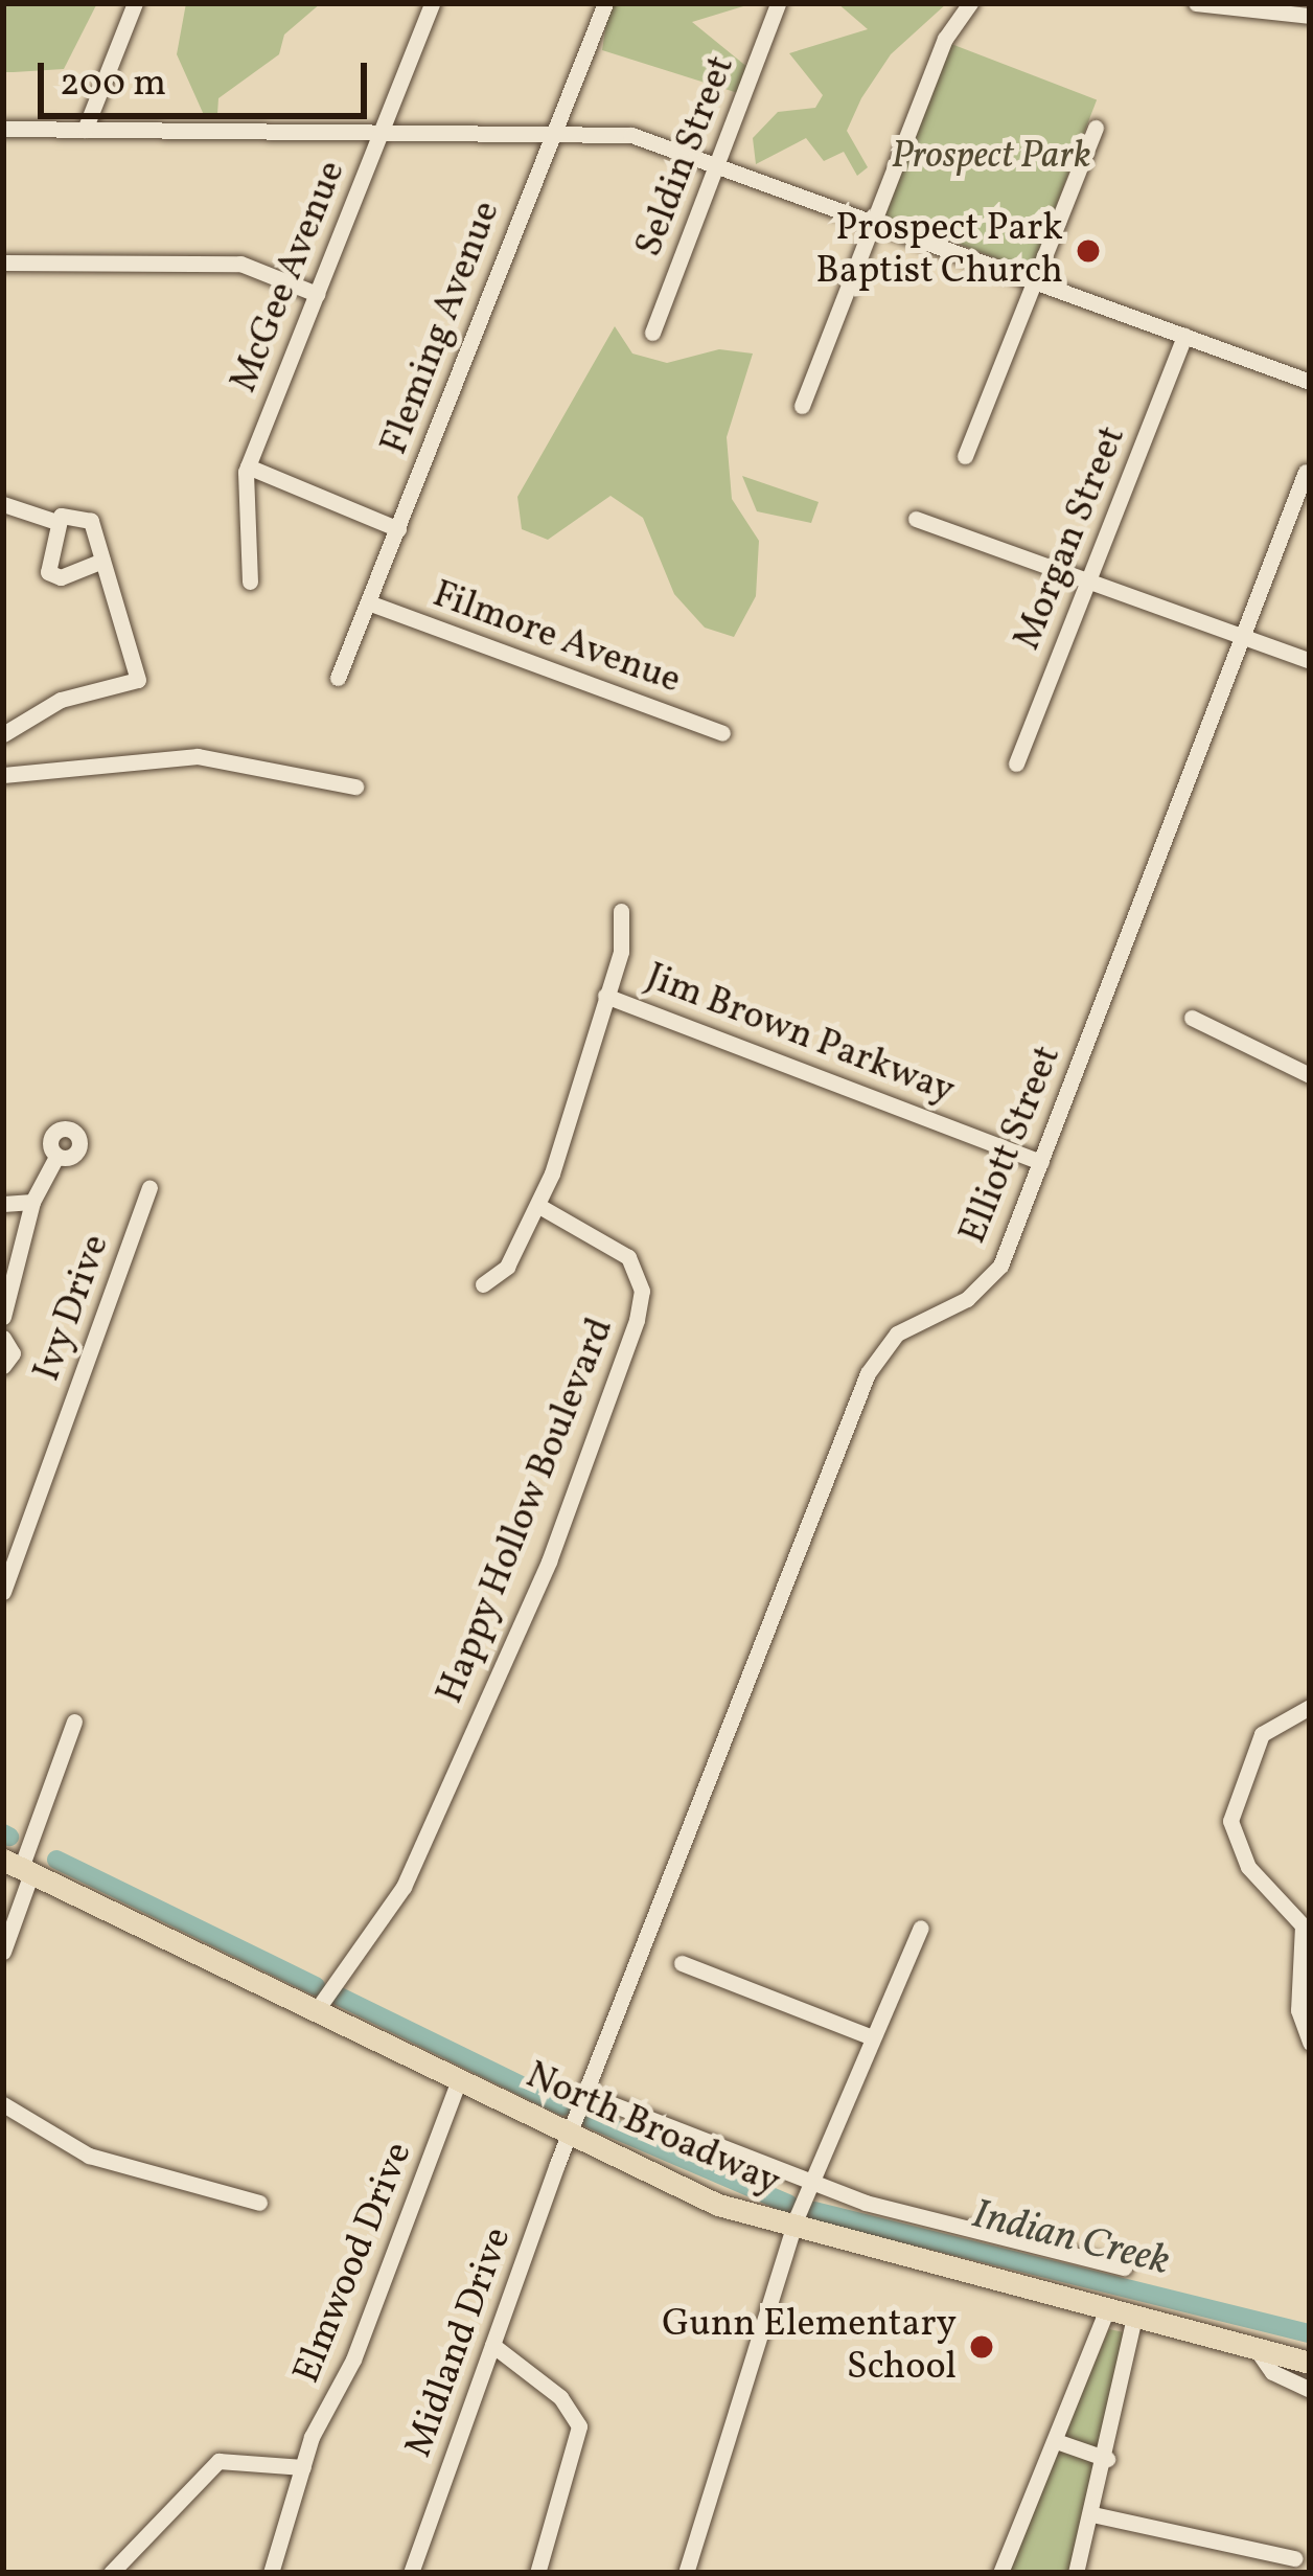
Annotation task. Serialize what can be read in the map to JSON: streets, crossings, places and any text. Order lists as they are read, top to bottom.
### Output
{
  "streets": {
    "main road": ["North Broadway"],
    "street": [
      "Seldin Street",
      "McGee Avenue",
      "Fleming Avenue",
      "Morgan Street",
      "Filmore Avenue",
      "Jim Brown Parkway",
      "Elliott Street",
      "Ivy Drive",
      "Happy Hollow Boulevard",
      "Elmwood Drive",
      "Midland Drive"
    ]
  },
  "crossings": [
    ["Fleming Avenue", "Filmore Avenue"],
    ["Jim Brown Parkway", "Elliott Street"],
    ["Elliott Street", "North Broadway"],
    ["Elliott Street", "Midland Drive"],
    ["Happy Hollow Boulevard", "North Broadway"],
    ["North Broadway", "Elmwood Drive"],
    ["North Broadway", "Midland Drive"]
  ],
  "water": ["Indian Creek"],
  "parks": ["Prospect Park"],
  "places": ["Prospect Park Baptist Church", "Gunn Elementary School"],
  "scale_bar": "200 m"
}
